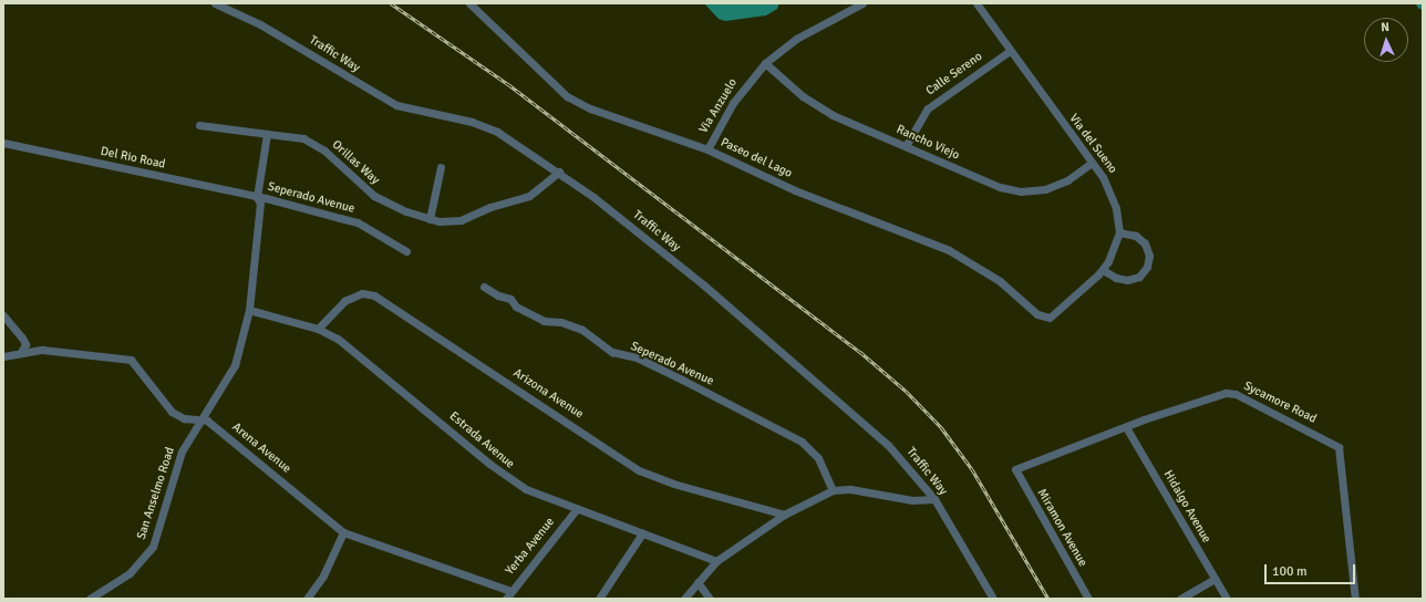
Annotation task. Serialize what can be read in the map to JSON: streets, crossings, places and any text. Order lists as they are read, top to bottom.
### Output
{
  "streets": {
    "street": [
      "Traffic Way",
      "Calle Sereno",
      "Via Anzuelo",
      "Rancho Viejo",
      "Via del Sueno",
      "Del Rio Road",
      "Paseo del Lago",
      "Orillas Way",
      "Seperado Avenue",
      "Arizona Avenue",
      "Sycamore Road",
      "Estrada Avenue",
      "Arena Avenue",
      "San Anselmo Road",
      "Hidalgo Avenue",
      "Miramon Avenue",
      "Yerba Avenue"
    ]
  },
  "crossings": [
    ["Traffic Way", "Orillas Way"],
    ["Calle Sereno", "Rancho Viejo"],
    ["Calle Sereno", "Via del Sueno"],
    ["Via Anzuelo", "Rancho Viejo"],
    ["Via Anzuelo", "Paseo del Lago"],
    ["Rancho Viejo", "Via del Sueno"],
    ["Via del Sueno", "Paseo del Lago"],
    ["Del Rio Road", "Seperado Avenue"],
    ["Del Rio Road", "San Anselmo Road"],
    ["Orillas Way", "San Anselmo Road"],
    ["Seperado Avenue", "San Anselmo Road"],
    ["Arizona Avenue", "Estrada Avenue"],
    ["Sycamore Road", "Hidalgo Avenue"],
    ["Sycamore Road", "Miramon Avenue"],
    ["Estrada Avenue", "San Anselmo Road"],
    ["Estrada Avenue", "Yerba Avenue"],
    ["Arena Avenue", "San Anselmo Road"],
    ["Arena Avenue", "Yerba Avenue"]
  ],
  "scale_bar": "100 m",
  "north": "top"
}
